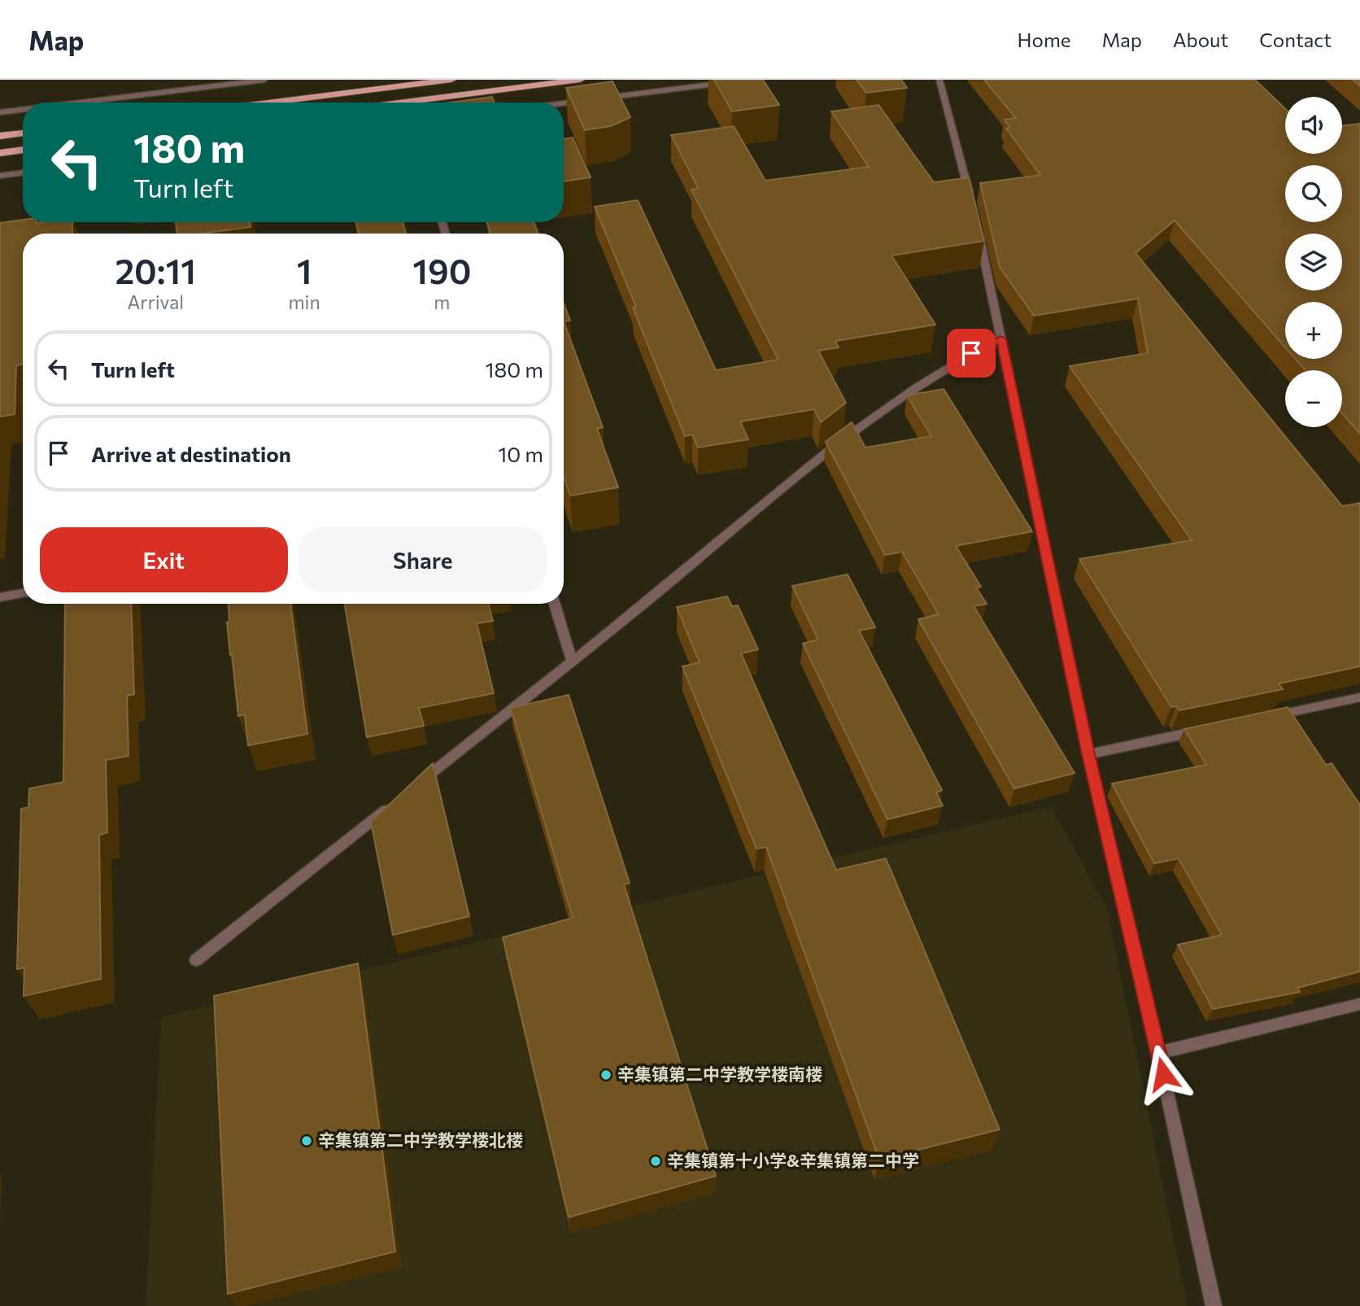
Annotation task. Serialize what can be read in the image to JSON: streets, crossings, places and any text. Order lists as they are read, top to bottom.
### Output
{
  "places": ["辛集镇第二中学教学楼南楼", "辛集镇第二中学教学楼北楼", "辛集镇第十小学&辛集镇第二中学"],
  "page": {
    "header": "Map",
    "nav": [
      "Home",
      "Map",
      "About",
      "Contact"
    ],
    "map_buttons": ["+", "−"],
    "turn": ["180 m", "Turn left"],
    "eta": [
      "20:11",
      "Arrival",
      "1",
      "min",
      "190",
      "m"
    ],
    "list": [
      {
        "name": "Turn left",
        "value": "180 m"
      },
      {
        "name": "Arrive at destination",
        "value": "10 m"
      }
    ],
    "buttons": ["Exit", "Share"]
  }
}
